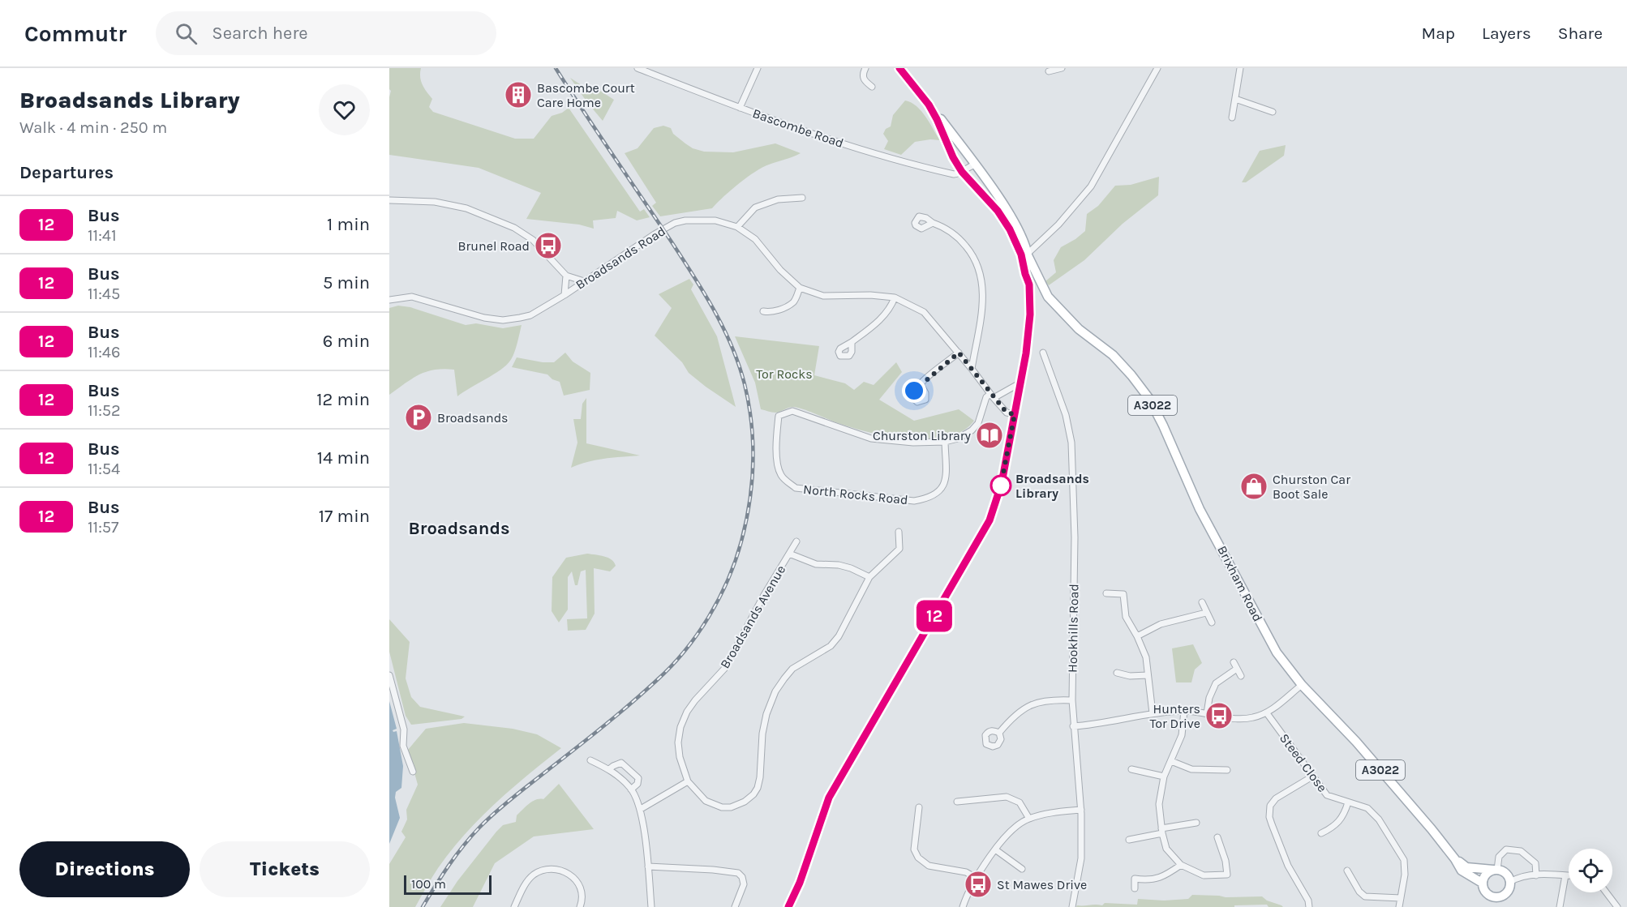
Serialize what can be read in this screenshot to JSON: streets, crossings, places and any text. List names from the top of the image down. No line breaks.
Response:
{"streets":{"main road":["A3022","Brixham Road"],"street":["Bascombe Road","Broadsands Road","North Rocks Road","Broadsands Avenue","Hookhills Road","Steed Close"]},"crossings":[["Bascombe Road","A3022"],["Broadsands Road","North Rocks Road"],["A3022","Brixham Road"]],"districts":["Broadsands"],"parks":["Tor Rocks"],"places":{"building":["Bascombe Court Care Home"],"bus stop":["Brunel Road","Hunters Tor Drive","St Mawes Drive"],"parking":["Broadsands"],"library":["Churston Library"],"other":["Broadsands Library"],"shop":["Churston Car Boot Sale"]},"lines":["bus line 12"],"scale_bar":"100 m","page":{"header":"Commutr","search":"Search here","nav":["Map","Layers","Share"],"heading":[["Broadsands Library","Walk · 4 min · 250 m"],"Departures"],"on_map":"12","list":[{"mark":"12","name":"Bus","note":"11:41","value":"1 min"},{"mark":"12","name":"Bus","note":"11:45","value":"5 min"},{"mark":"12","name":"Bus","note":"11:46","value":"6 min"},{"mark":"12","name":"Bus","note":"11:52","value":"12 min"},{"mark":"12","name":"Bus","note":"11:54","value":"14 min"},{"mark":"12","name":"Bus","note":"11:57","value":"17 min"}],"buttons":["Directions","Tickets"],"scale":"100 m"}}
